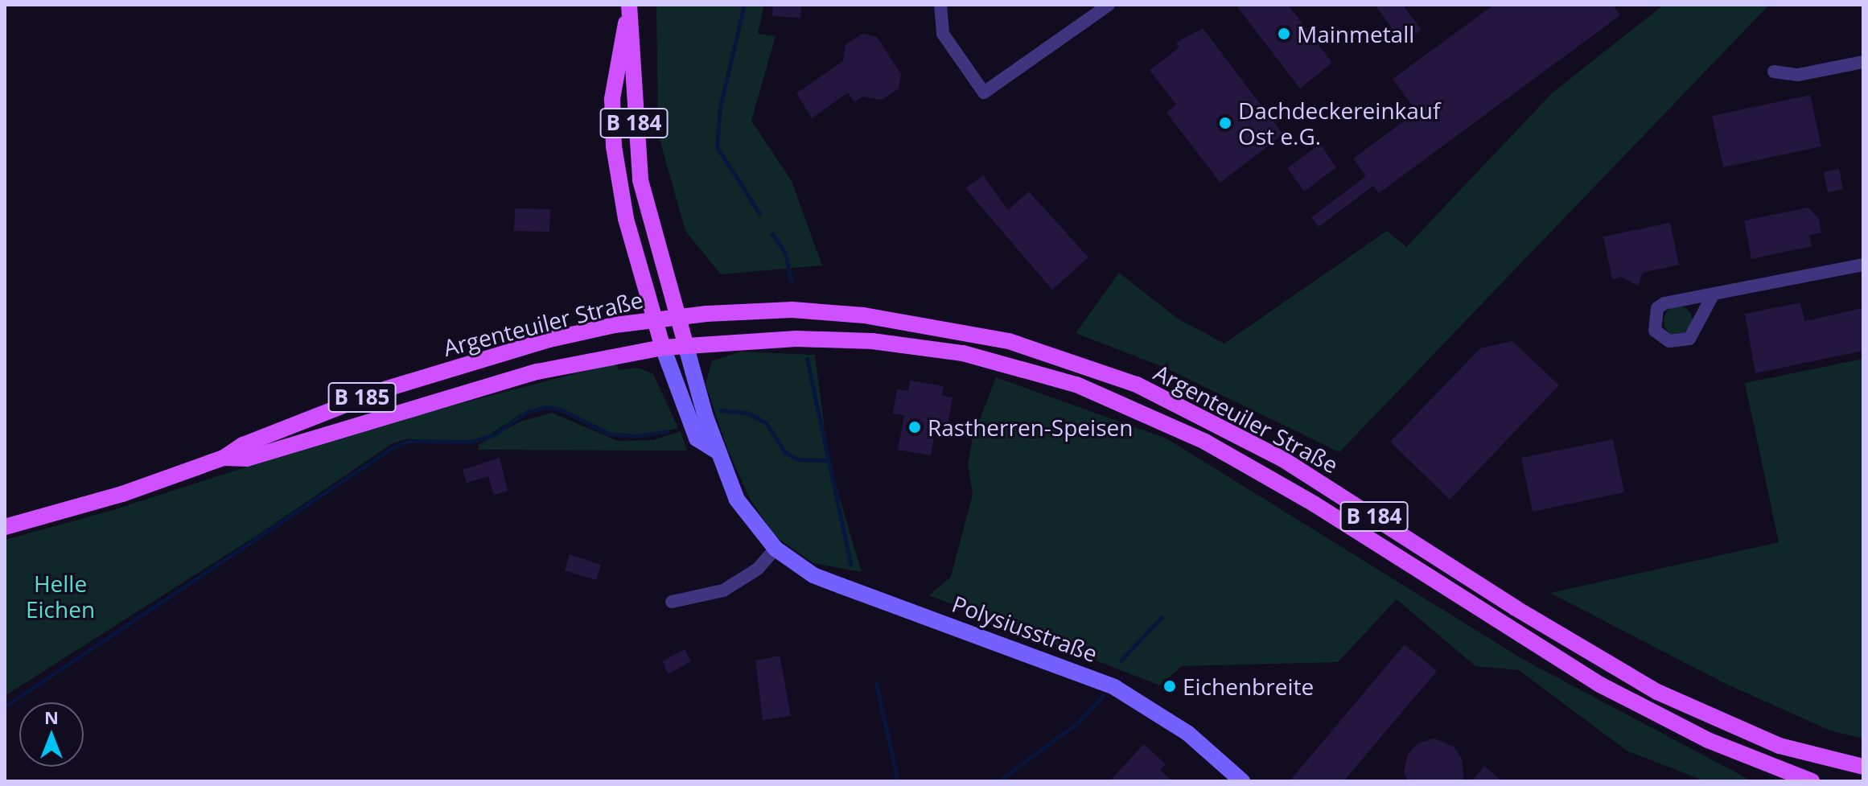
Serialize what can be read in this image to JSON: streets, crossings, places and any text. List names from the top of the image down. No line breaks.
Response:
{"streets":{"main road":["B 184","Argenteuiler Straße","B 185"],"street":["Polysiusstraße"]},"crossings":[["B 184","Argenteuiler Straße"],["B 184","Polysiusstraße"],["Argenteuiler Straße","Polysiusstraße"]],"parks":["Helle Eichen"],"places":["Mainmetall","Dachdeckereinkauf Ost e.G.","Rastherren-Speisen","Eichenbreite"],"north":"top"}
